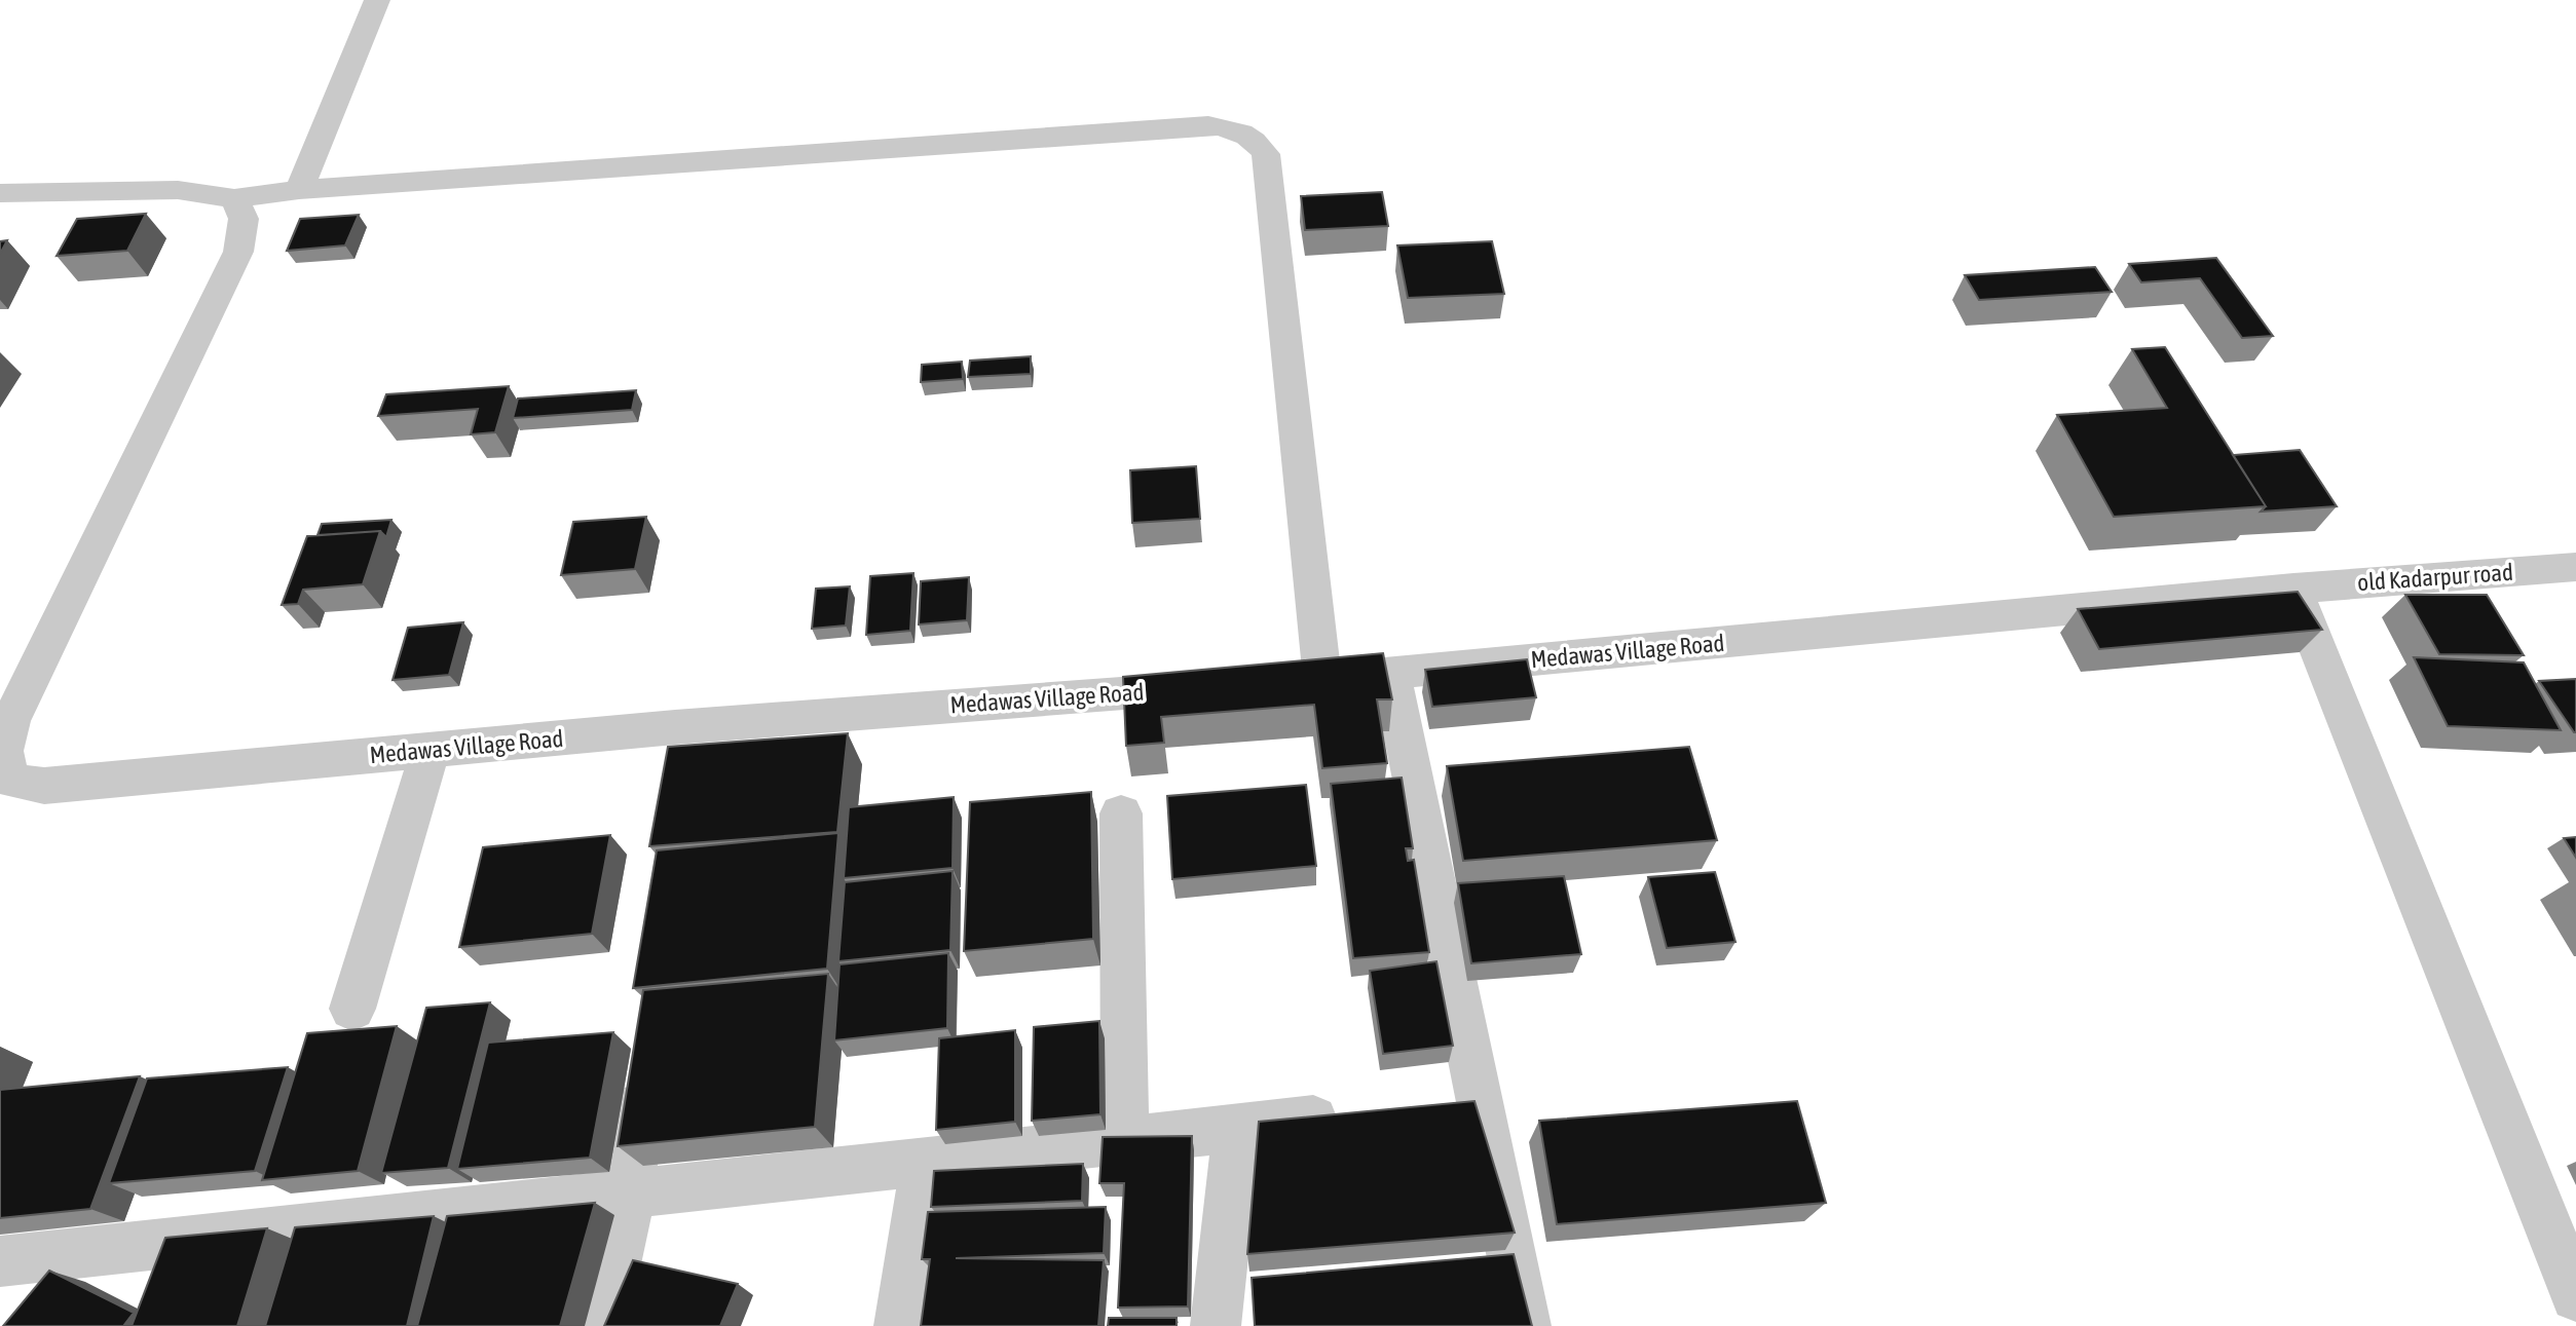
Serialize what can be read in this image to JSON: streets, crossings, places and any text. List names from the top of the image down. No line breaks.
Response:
{"streets":{"street":["old Kadarpur road","Medawas Village Road"]},"crossings":[["old Kadarpur road","Medawas Village Road"]]}
